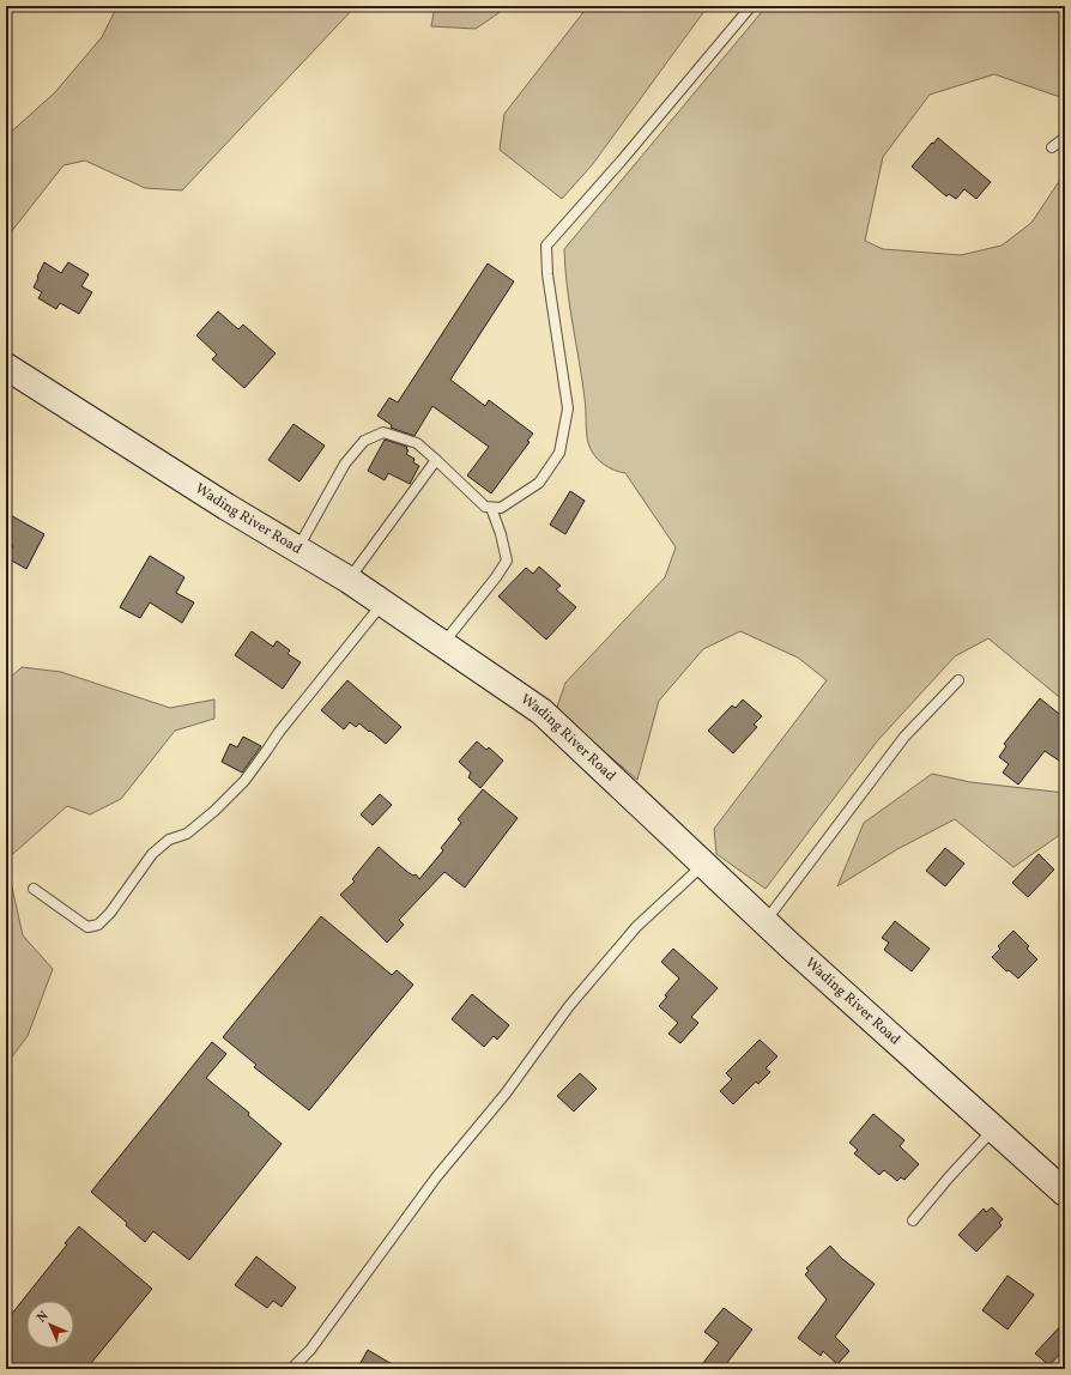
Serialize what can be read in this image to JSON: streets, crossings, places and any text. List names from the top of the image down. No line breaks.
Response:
{"streets":{"main road":["Wading River Road"]},"north":"top left"}
